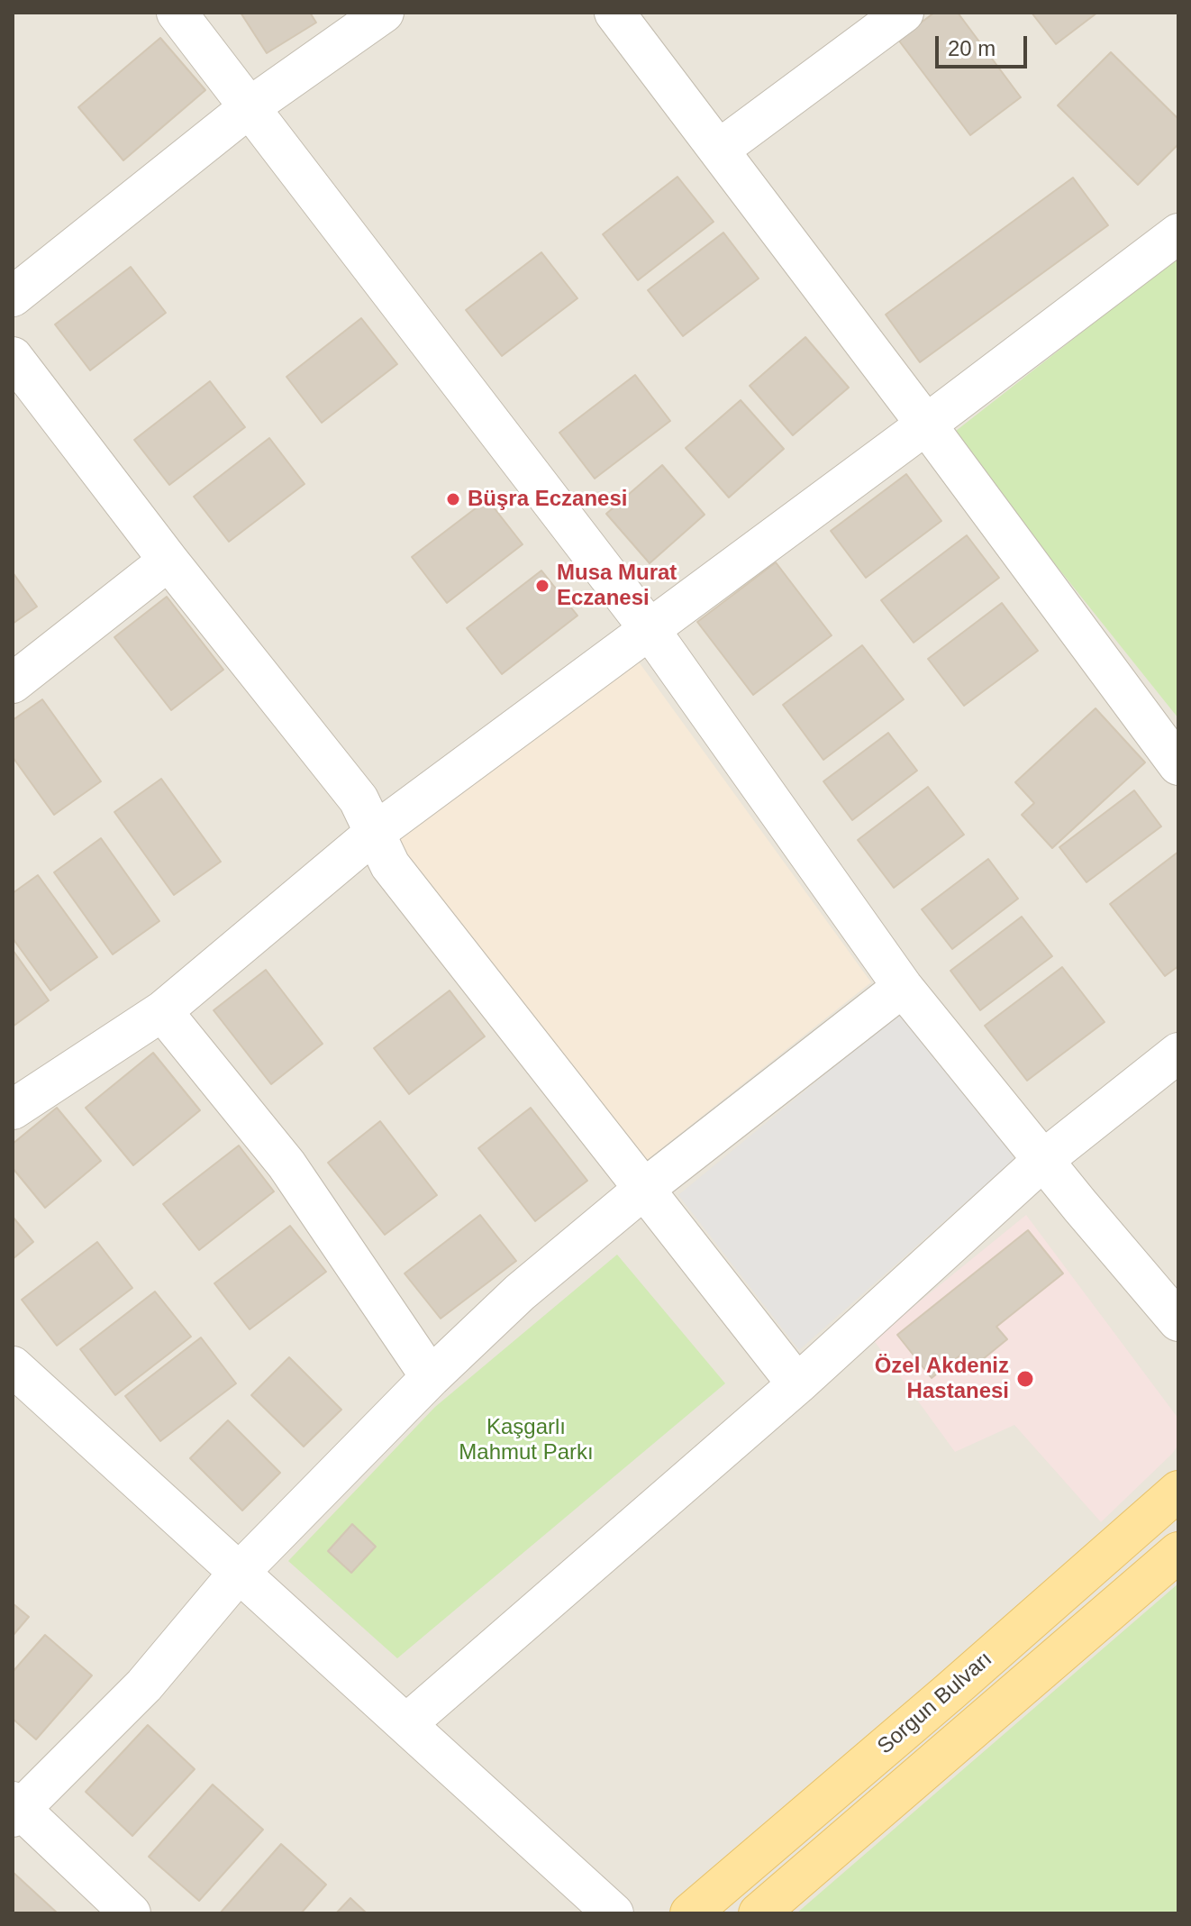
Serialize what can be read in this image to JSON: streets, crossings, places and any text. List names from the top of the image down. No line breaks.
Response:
{"streets":{"main road":["Sorgun Bulvarı"]},"parks":["Kaşgarlı Mahmut Parkı"],"places":["Büşra Eczanesi","Musa Murat Eczanesi","Özel Akdeniz Hastanesi"],"scale_bar":"20 m"}
